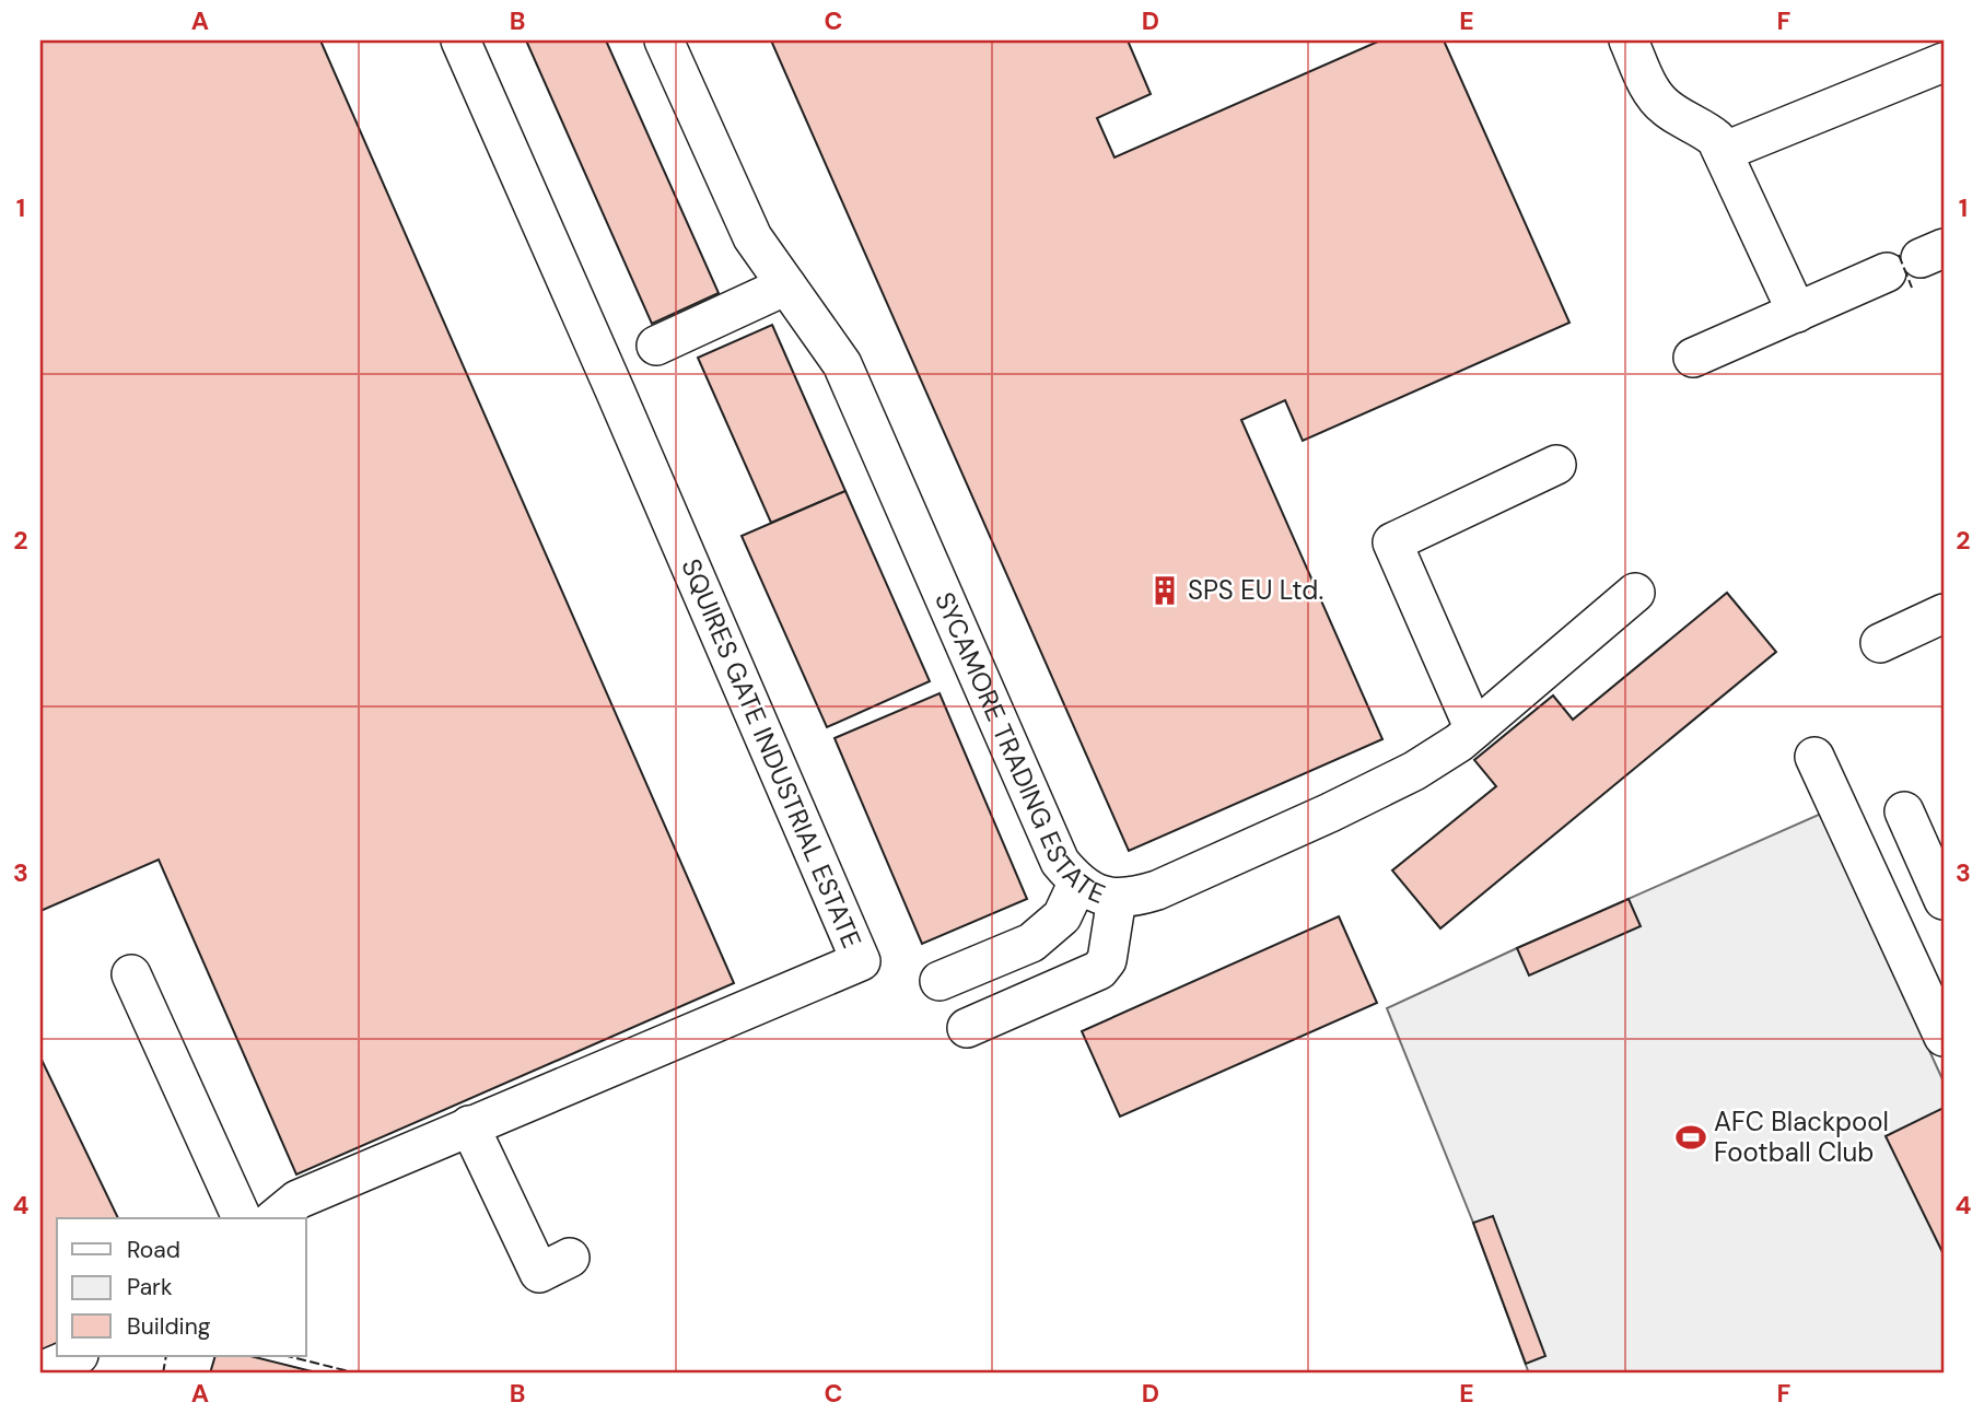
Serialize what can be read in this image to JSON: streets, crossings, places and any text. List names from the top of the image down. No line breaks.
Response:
{"streets":{"street":["SYCAMORE TRADING ESTATE","SQUIRES GATE INDUSTRIAL ESTATE"]},"places":{"building":["SPS EU Ltd."],"sports":["AFC Blackpool Football Club"]},"legend":["Road","Park","Building"],"grid":{"columns":["A","B","C","D","E","F"],"rows":["1","2","3","4"]}}
